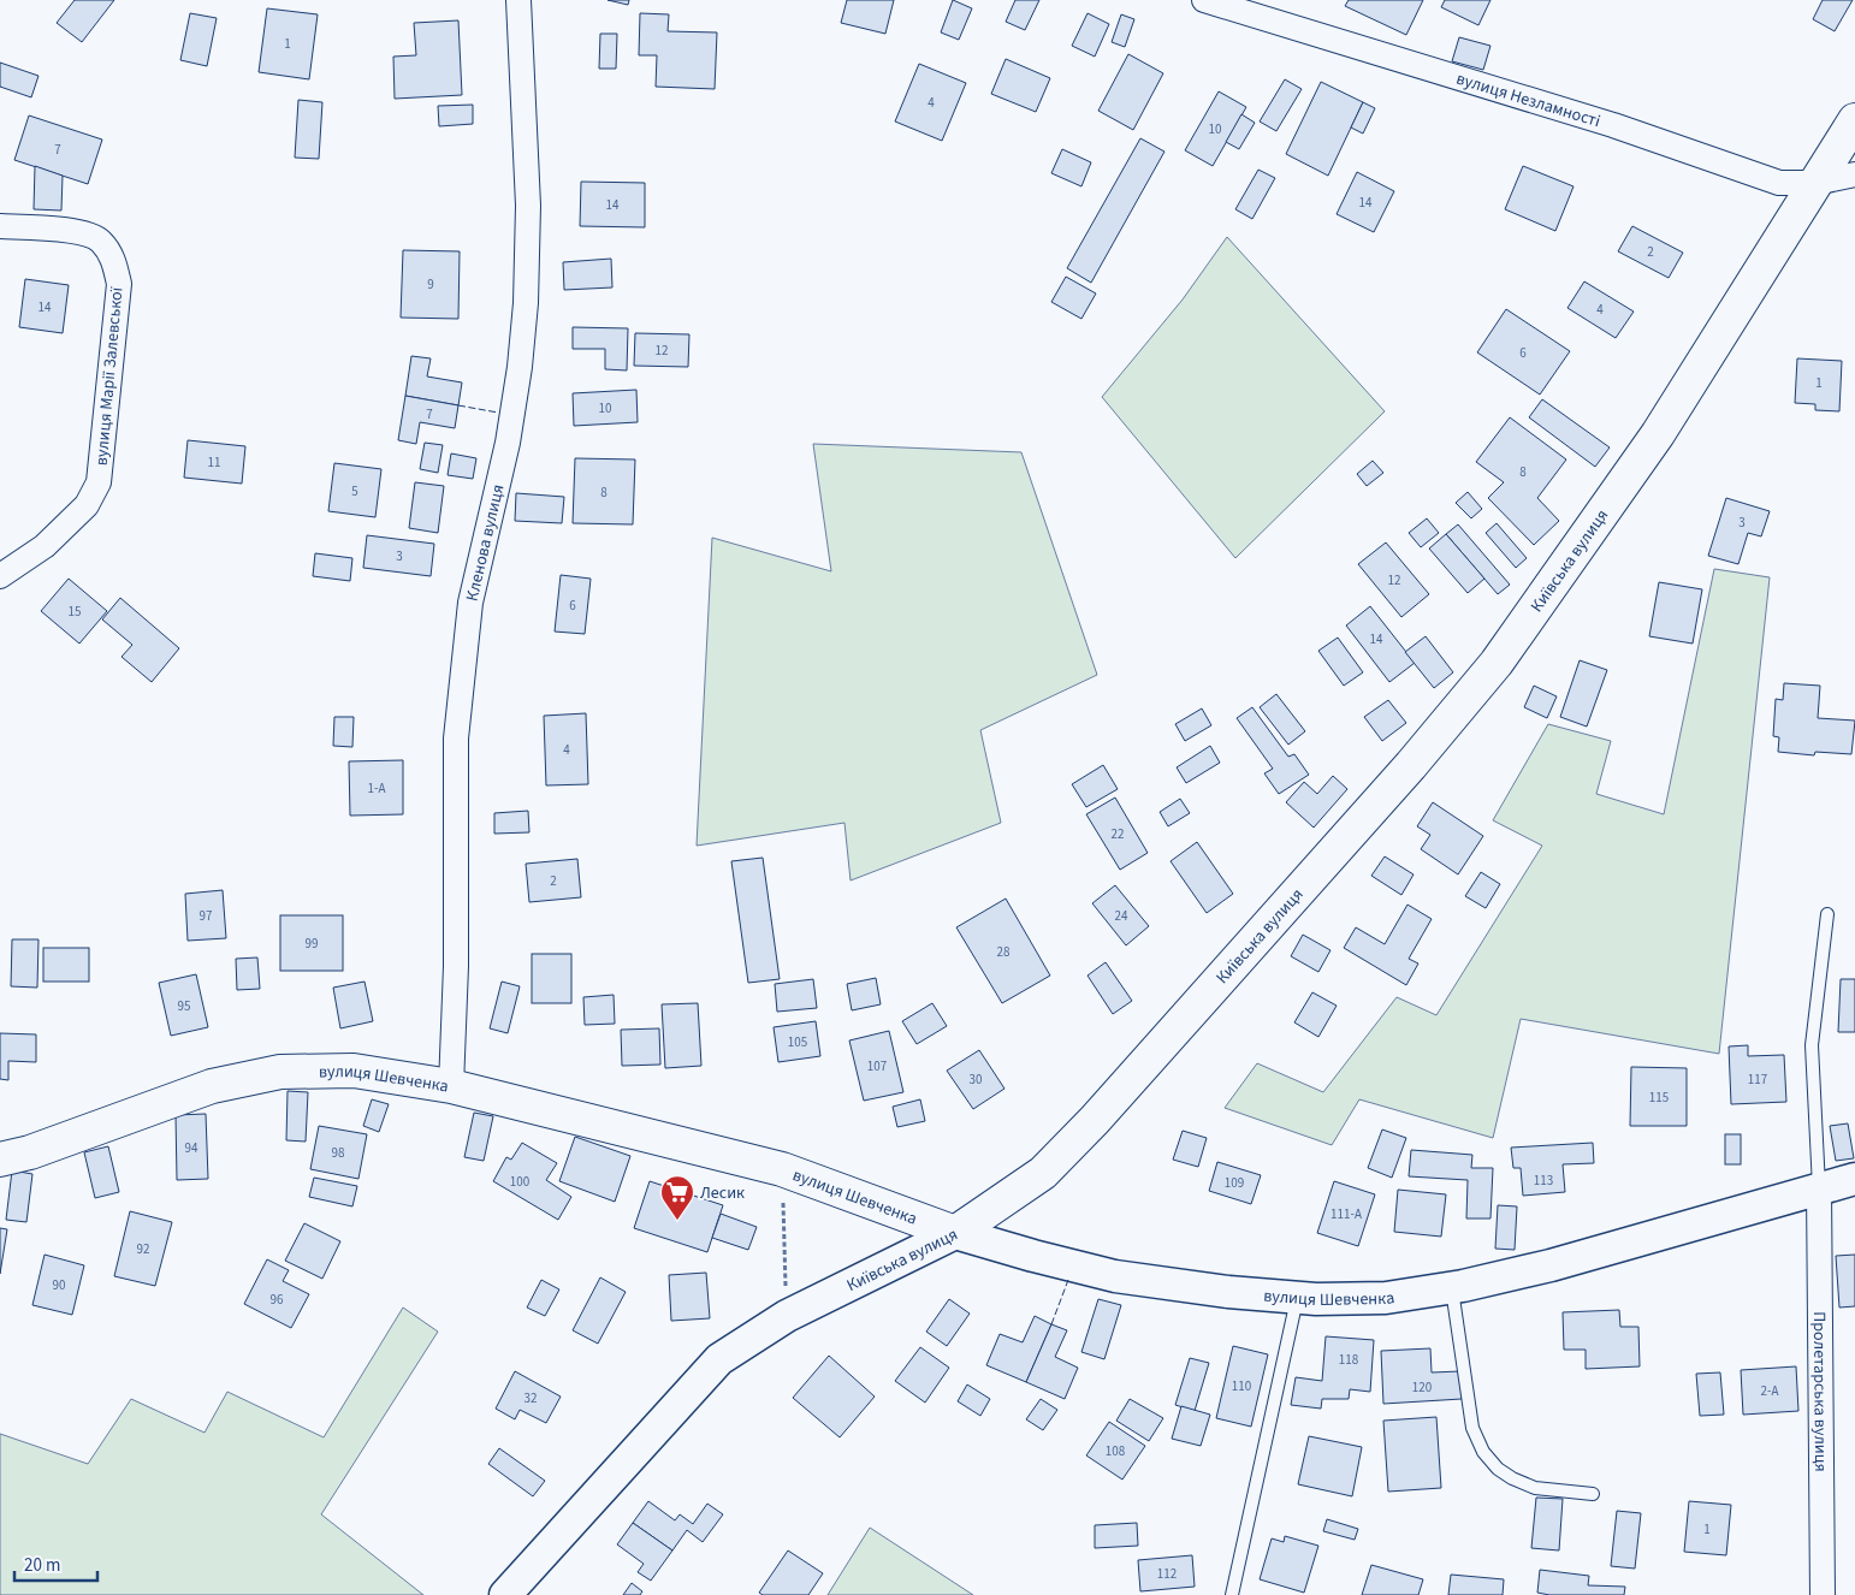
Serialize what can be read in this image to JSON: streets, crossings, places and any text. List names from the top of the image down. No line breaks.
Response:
{"streets":{"main road":["Київська вулиця","вулиця Шевченка"],"street":["вулиця Незламності","вулиця Марії Залевської","Кленова вулиця","Пролетарська вулиця"]},"crossings":[["вулиця Незламності","Київська вулиця"],["Кленова вулиця","вулиця Шевченка"],["Київська вулиця","вулиця Шевченка"],["вулиця Шевченка","Пролетарська вулиця"]],"places":{"supermarket":["Лесик"]},"house_numbers":["1","4","10","7","14","14","2","9","14","4","12","6","1","10","7","11","8","5","8","3","3","12","6","15","14","4","1-А","22","2","97","24","99","28","95","105","107","30","117","115","94","98","113","100","109","111-А","92","90","96","118","110","120","2-А","32","108","1","112"],"scale_bar":"20 m"}
